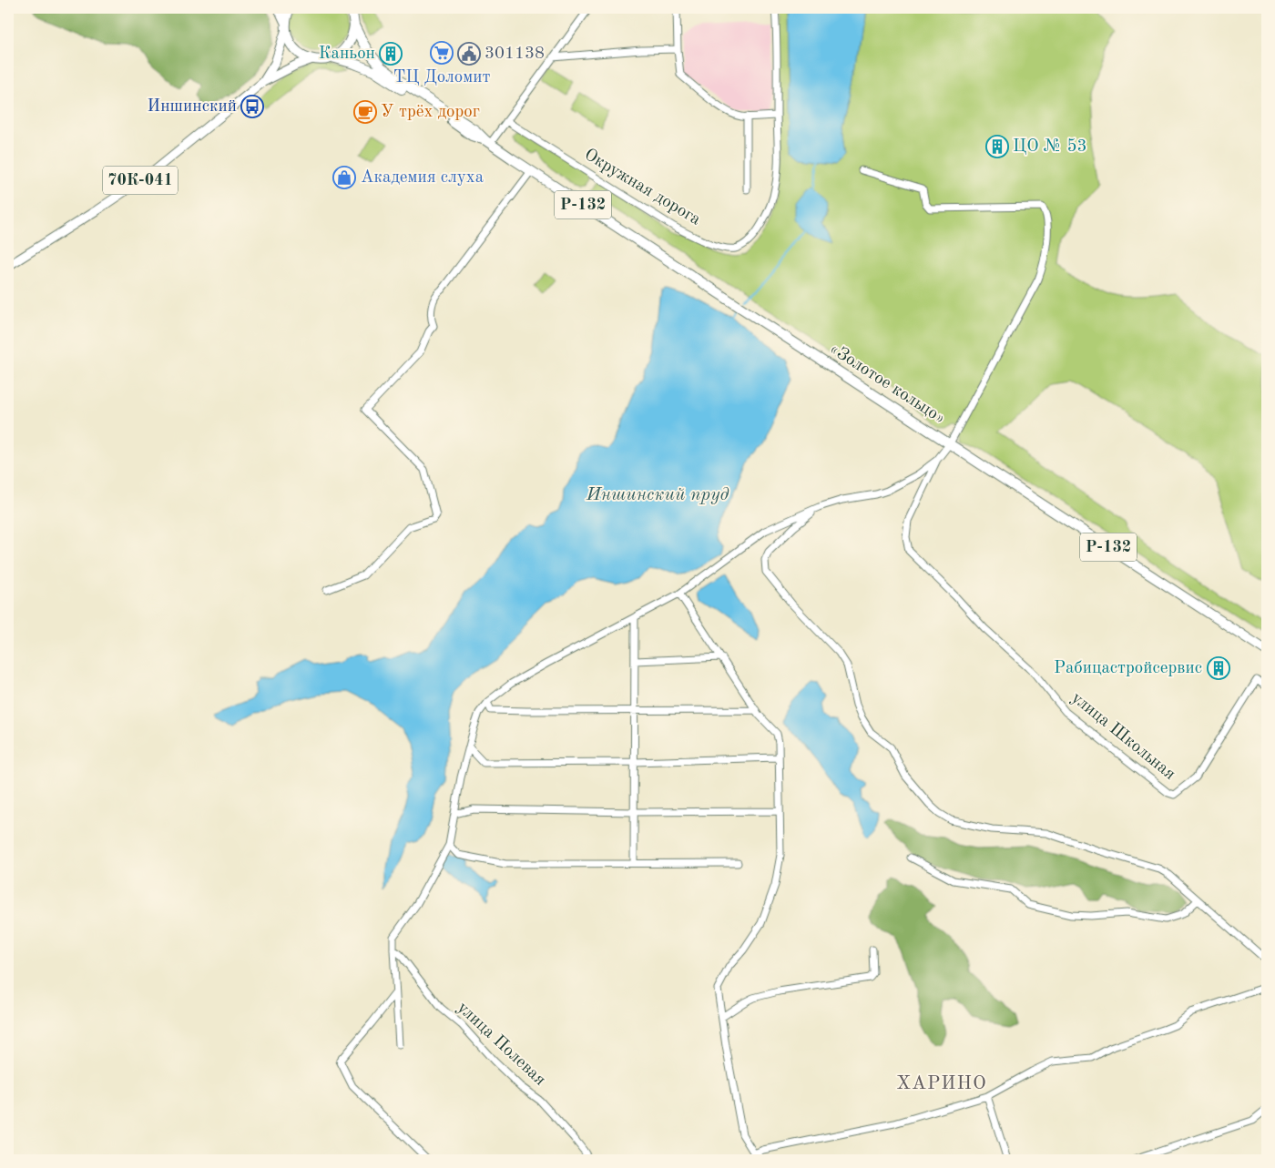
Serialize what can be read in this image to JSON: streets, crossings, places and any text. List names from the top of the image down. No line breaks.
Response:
{"streets":{"highway":["Р-132","«Золотое кольцо»"],"main road":["70К-041"],"street":["Окружная дорога","улица Школьная","улица Полевая"]},"crossings":[["70К-041","«Золотое кольцо»"],["Р-132","«Золотое кольцо»"]],"districts":["ХАРИНО"],"water":["Иншинский пруд"],"places":{"supermarket":["ТЦ Доломит"],"building":["Каньон","ЦО № 53","Рабицастройсервис"],"public building":["301138"],"bus stop":["Иншинский"],"cafe":["У трёх дорог"],"shop":["Академия слуха"]}}
